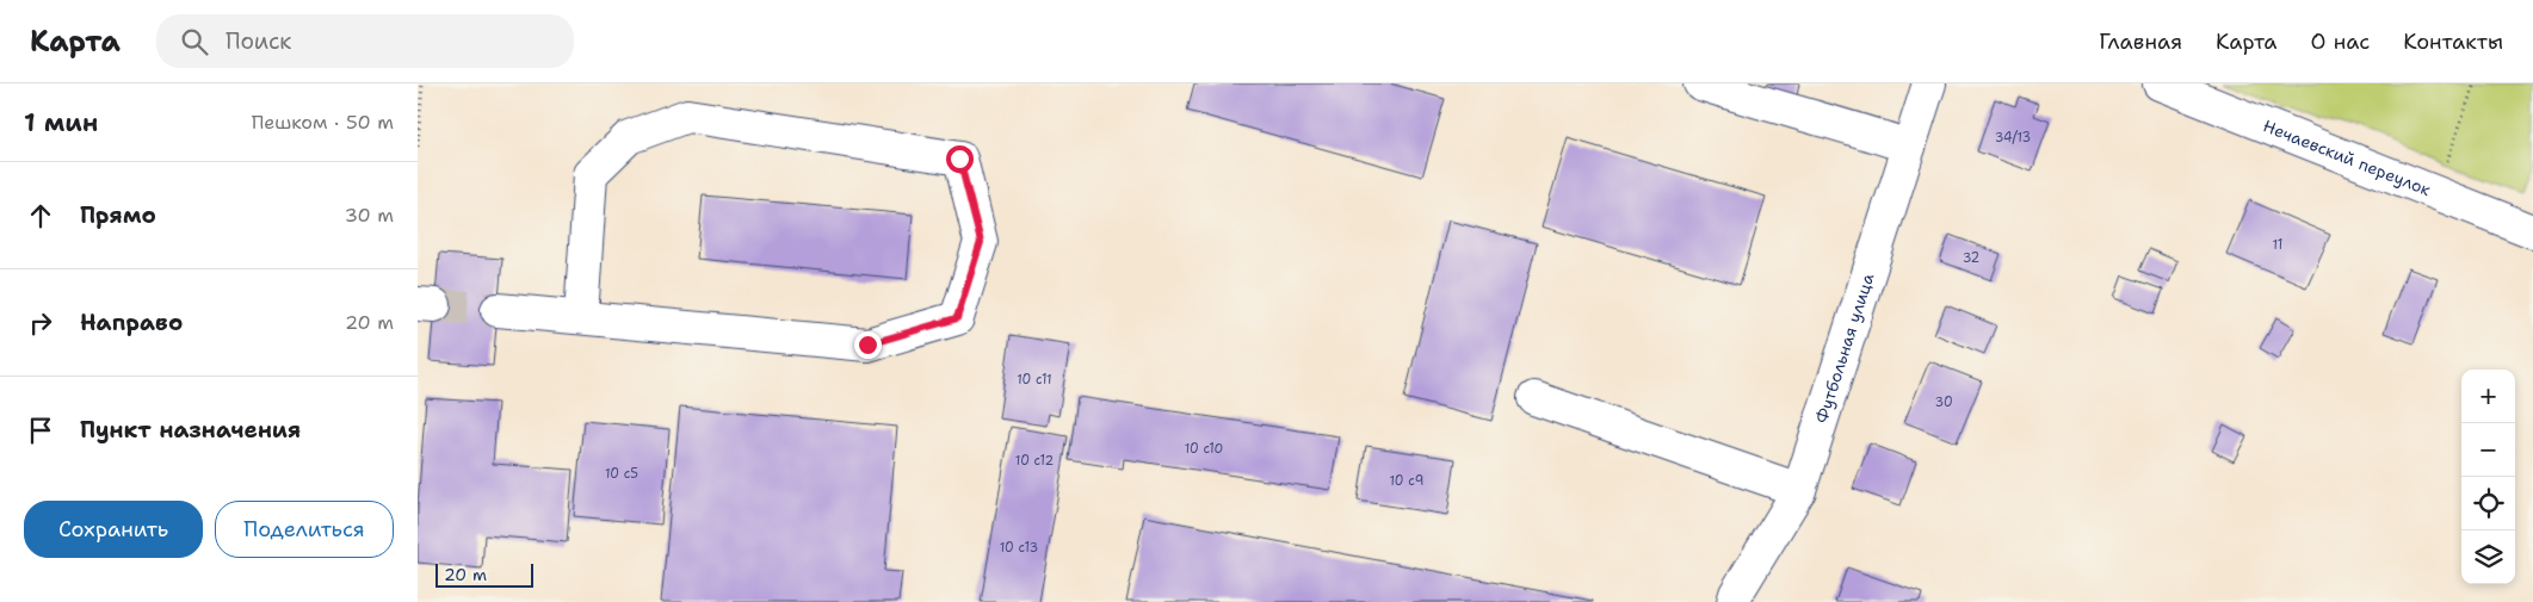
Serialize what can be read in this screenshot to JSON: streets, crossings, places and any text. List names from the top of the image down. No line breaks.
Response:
{"streets":{"street":["Нечаевский переулок","Футбольная улица"]},"house_numbers":["34/13","11","32","10 с11","30","10 с10","10 с12","10 с5","10 с9","10 с13"],"scale_bar":"20 m","page":{"header":"Карта","search":"Поиск","nav":["Главная","Карта","О нас","Контакты"],"heading":["1 мин","Пешком · 50 m"],"list":[["Прямо","30 m"],["Направо","20 m"],"Пункт назначения"],"map_buttons":["+","−"],"buttons":["Сохранить","Поделиться"],"scale":"20 m"}}
